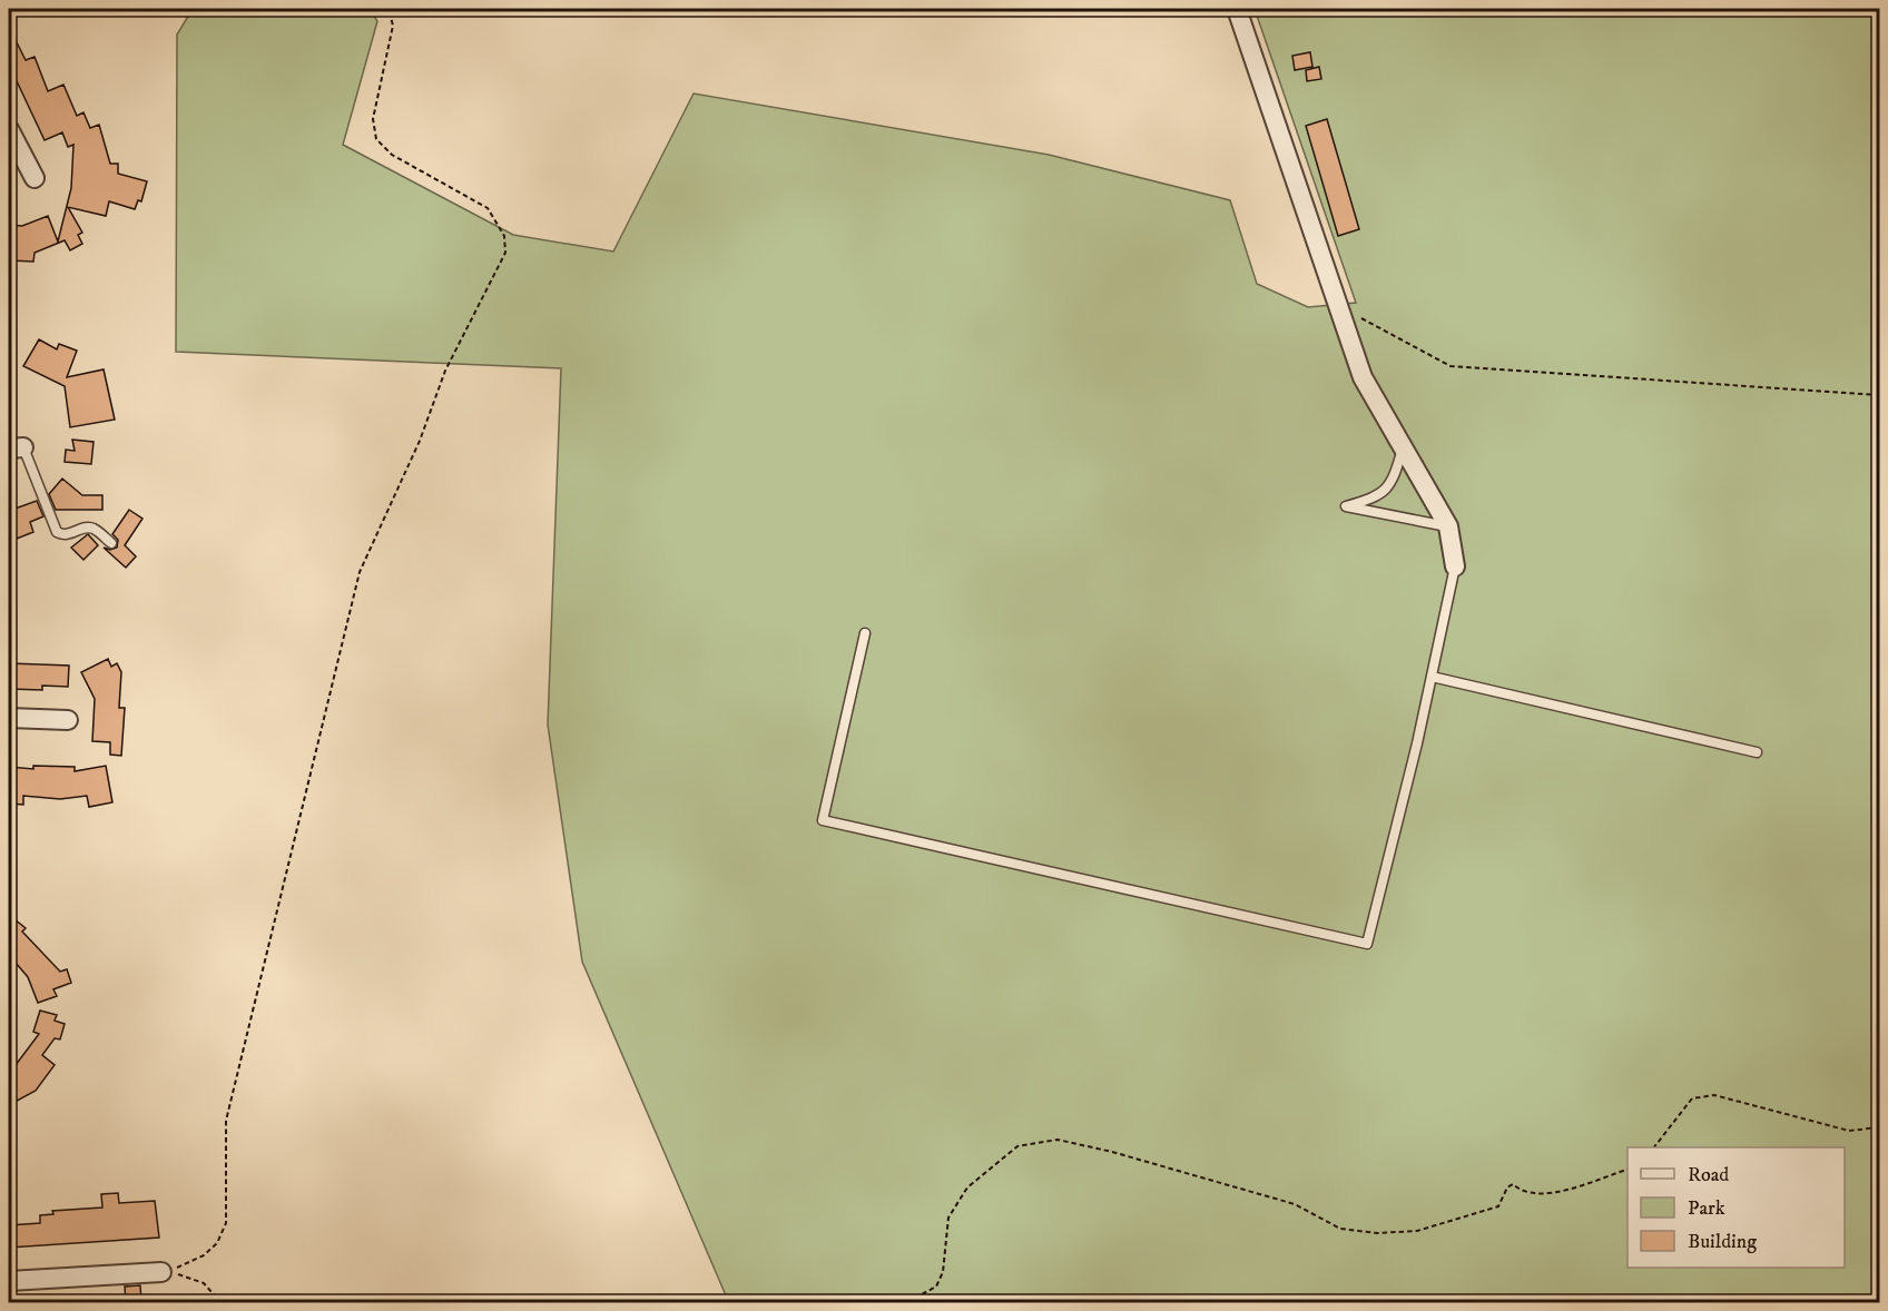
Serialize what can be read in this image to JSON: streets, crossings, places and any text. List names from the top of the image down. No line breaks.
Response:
{"legend":["Road","Park","Building"]}
